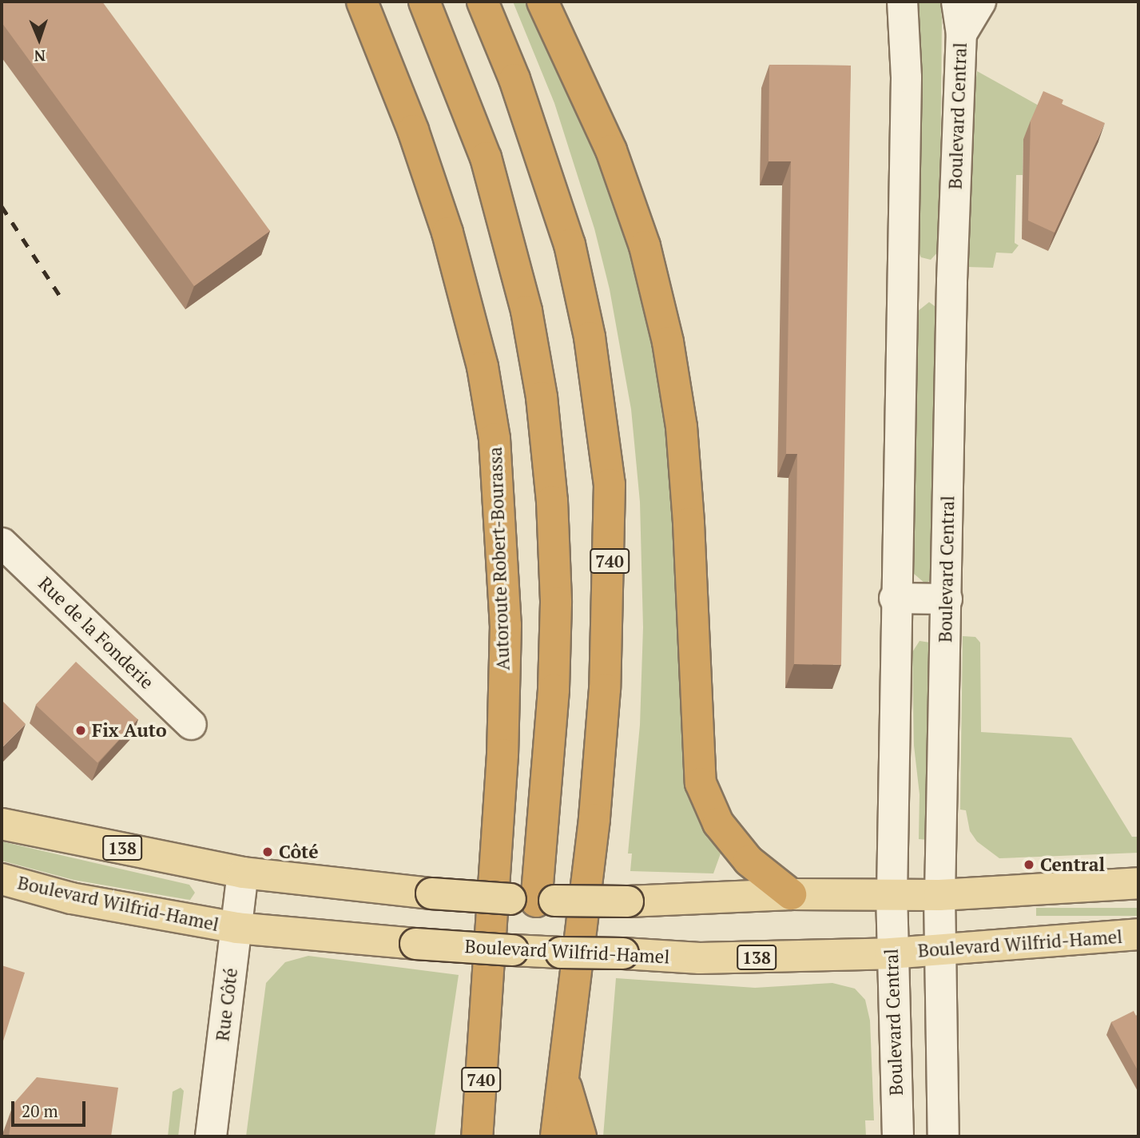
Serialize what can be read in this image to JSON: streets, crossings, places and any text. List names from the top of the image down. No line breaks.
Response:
{"streets":{"highway":["Autoroute Robert-Bourassa","740"],"main road":["138","Boulevard Wilfrid-Hamel"],"street":["Boulevard Central","Rue de la Fonderie","Rue Côté"]},"crossings":[["Boulevard Central","138"],["Boulevard Central","Boulevard Wilfrid-Hamel"],["138","Rue Côté"],["Boulevard Wilfrid-Hamel","Rue Côté"]],"places":["Fix Auto","Côté","Central"],"scale_bar":"20 m","north":"bottom"}
